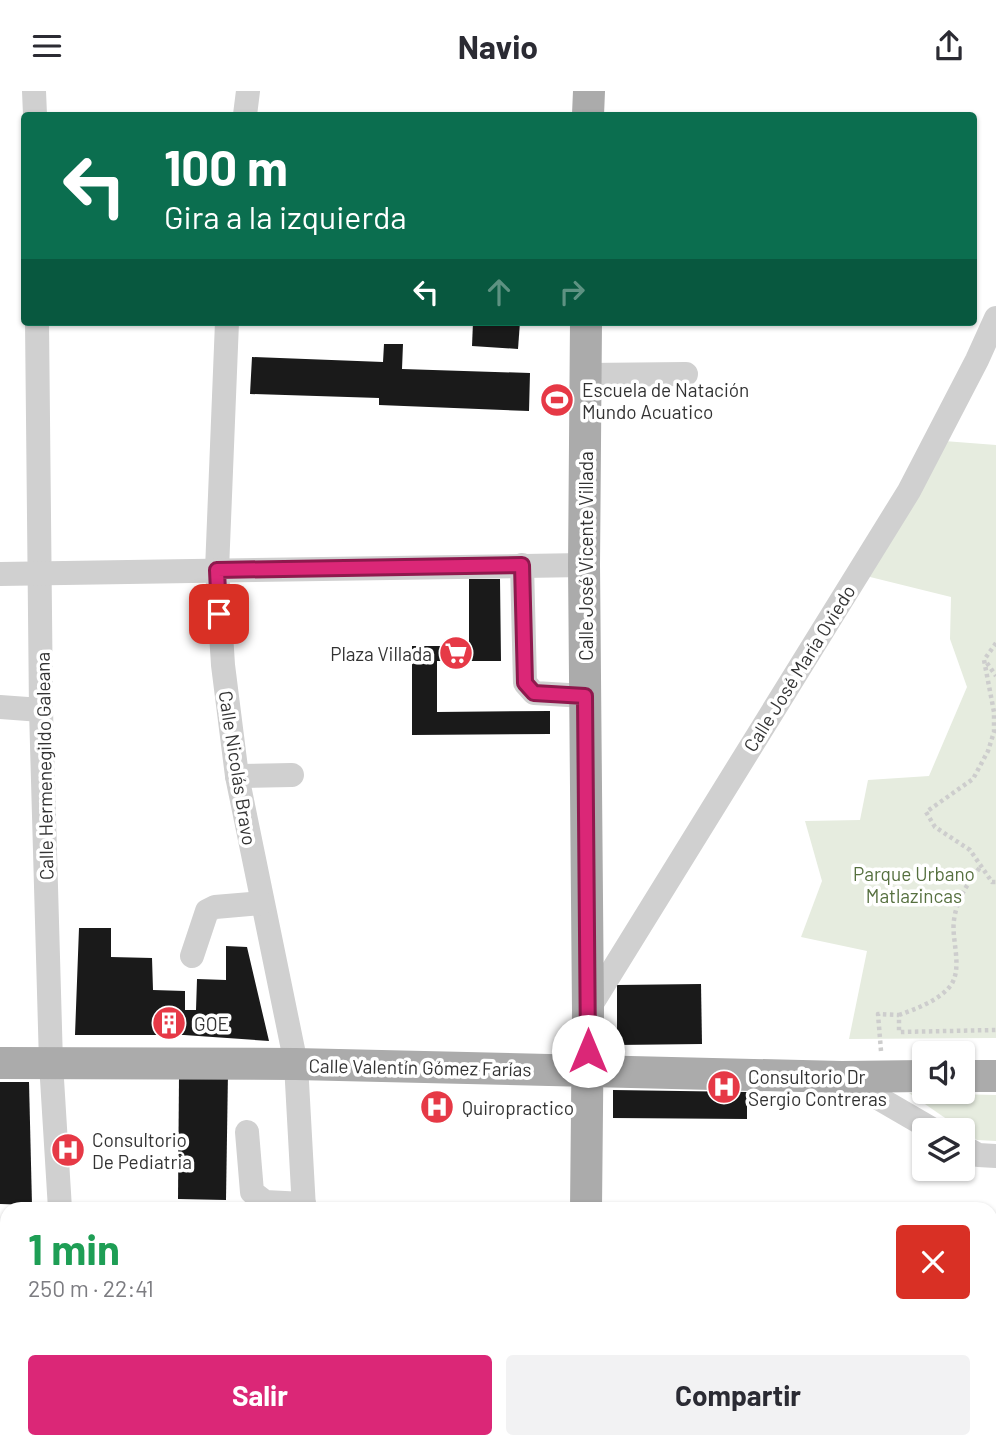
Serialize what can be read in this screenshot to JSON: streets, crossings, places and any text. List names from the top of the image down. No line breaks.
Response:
{"streets":{"main road":["Calle José Vicente Villada","Calle Valentín Gómez Farías"],"street":["Calle José María Oviedo","Calle Hermenegildo Galeana","Calle Nicolás Bravo"]},"crossings":[["Calle José Vicente Villada","Calle José María Oviedo"],["Calle José Vicente Villada","Calle Valentín Gómez Farías"],["Calle Hermenegildo Galeana","Calle Valentín Gómez Farías"],["Calle Nicolás Bravo","Calle Valentín Gómez Farías"]],"parks":["Parque Urbano Matlazincas"],"places":{"sports":["Escuela de Natación Mundo Acuatico"],"supermarket":["Plaza Villada"],"building":["GOE"],"hospital":["Consultorio Dr Sergio Contreras","Quiropractico","Consultorio De Pediatria"]},"page":{"header":"Navio","turn":["100 m","Gira a la izquierda"],"heading":["1 min","250 m · 22:41"],"buttons":["Salir","Compartir"]}}
